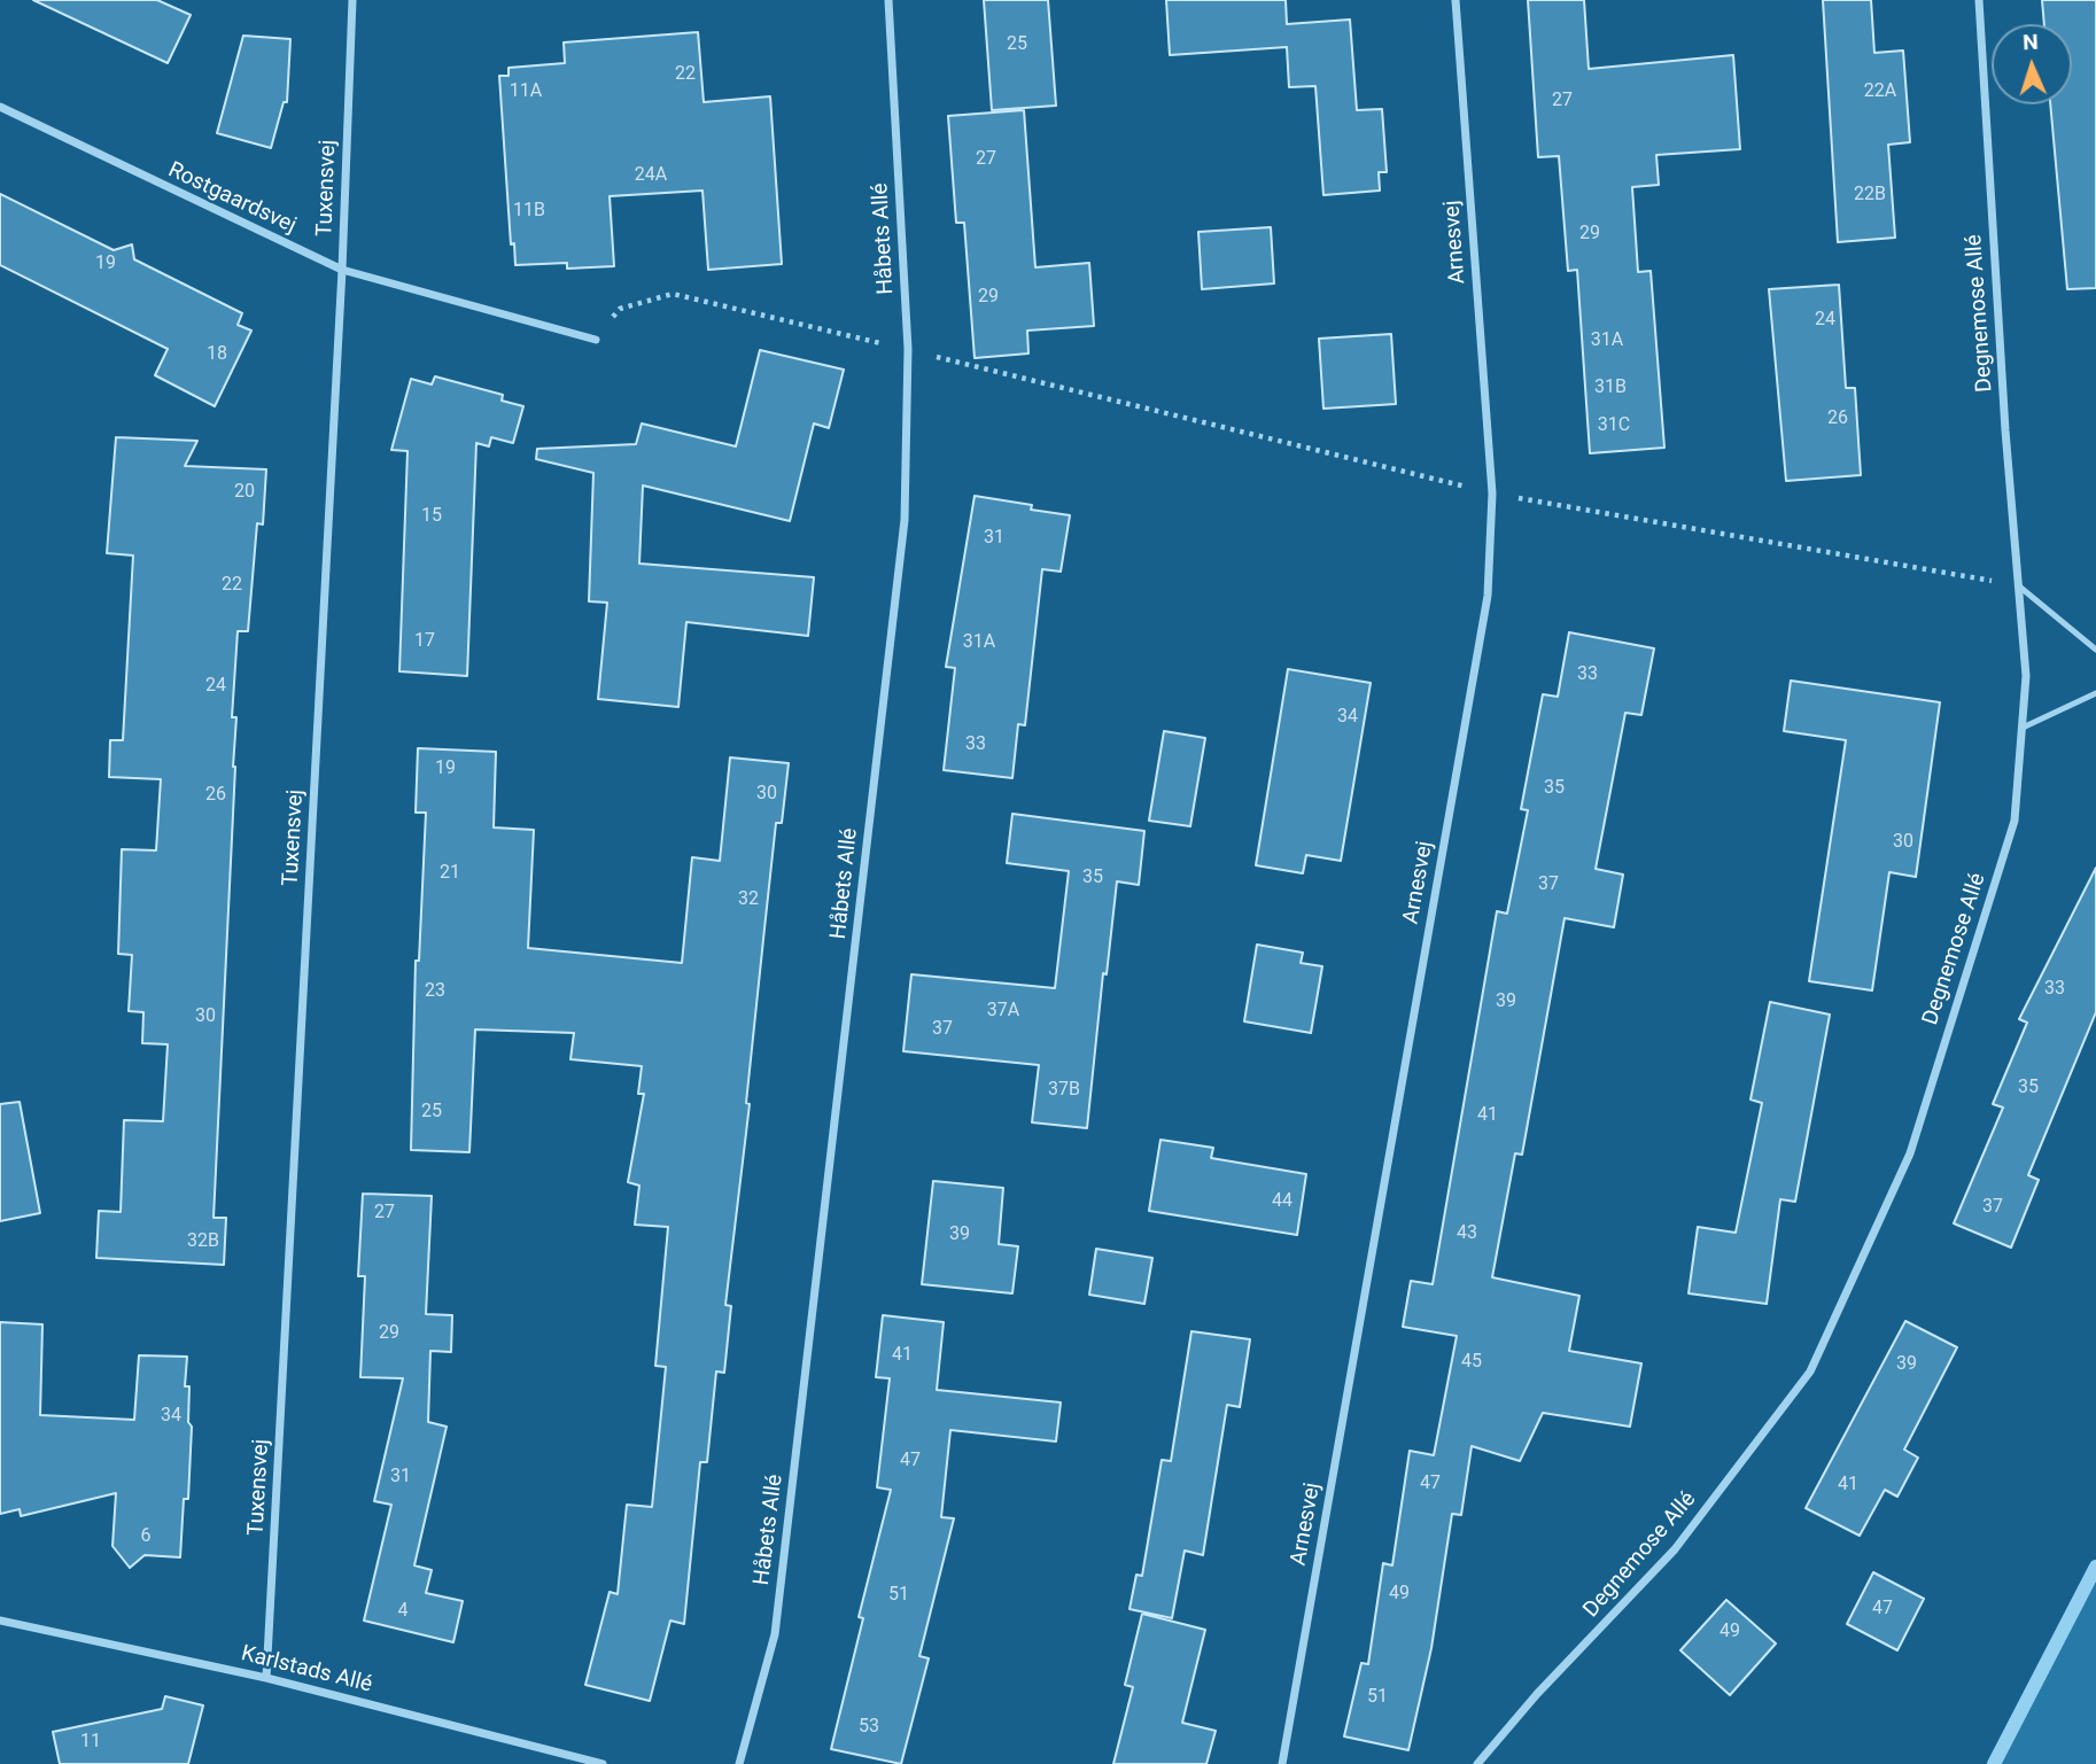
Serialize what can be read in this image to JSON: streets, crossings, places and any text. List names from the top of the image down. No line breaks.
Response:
{"streets":{"street":["Tuxensvej","Rostgaardsvej","Håbets Allé","Arnesvej","Degnemose Allé","Karlstads Allé"]},"crossings":[["Tuxensvej","Rostgaardsvej"],["Tuxensvej","Karlstads Allé"]],"house_numbers":["25","22","11A","22A","27","27","24A","22B","11B","29","19","29","24","31A","18","31B","26","31C","20","15","31","22","17","31A","33","24","34","33","19","35","30","26","30","21","35","37","32","33","23","39","37A","30","37","35","37B","25","41","44","37","27","43","39","32B","29","41","45","39","34","47","31","47","41","6","49","51","47","4","49","51","53","11"],"north":"top"}
